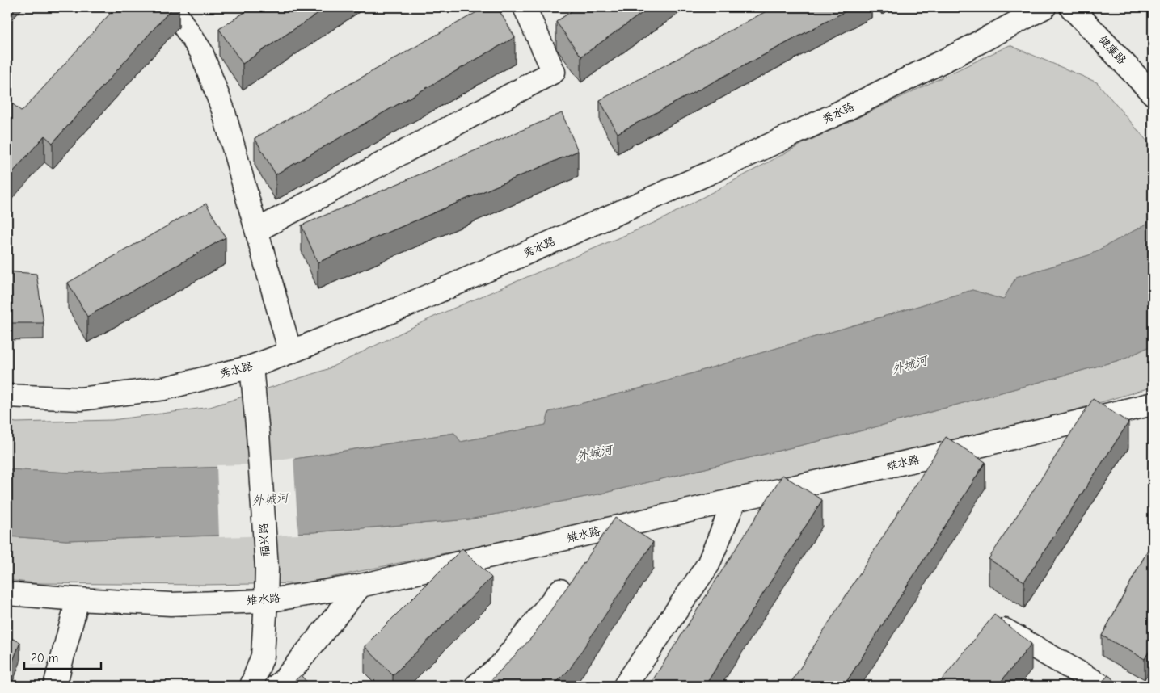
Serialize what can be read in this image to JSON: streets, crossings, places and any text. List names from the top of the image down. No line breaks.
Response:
{"streets":{"street":["健康路","秀水路","雉水路","福兴路"]},"crossings":[["秀水路","福兴路"],["雉水路","福兴路"]],"water":["外城河"],"scale_bar":"20 m"}
